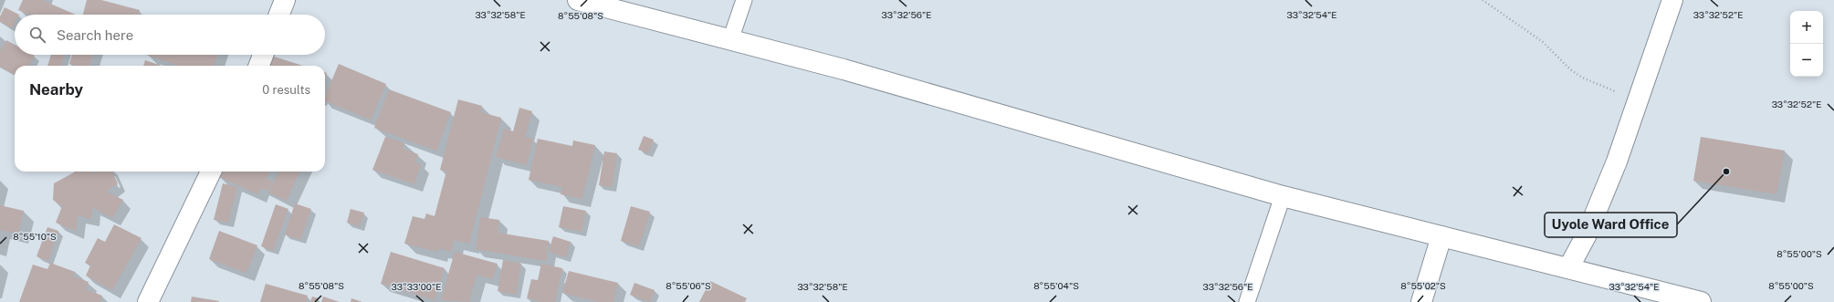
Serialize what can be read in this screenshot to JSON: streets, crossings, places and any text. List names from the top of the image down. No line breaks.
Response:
{"places":["Uyole Ward Office"],"page":{"map_buttons":["+","−"],"search":"Search here","heading":["Nearby","0 results"]},"coordinates":["33°32'58\"E","33°32'56\"E","33°32'54\"E","33°32'52\"E","8°55'08\"S","8°55'10\"S","8°55'00\"S","8°55'06\"S","8°55'04\"S","8°55'02\"S","33°33'00\"E"]}
